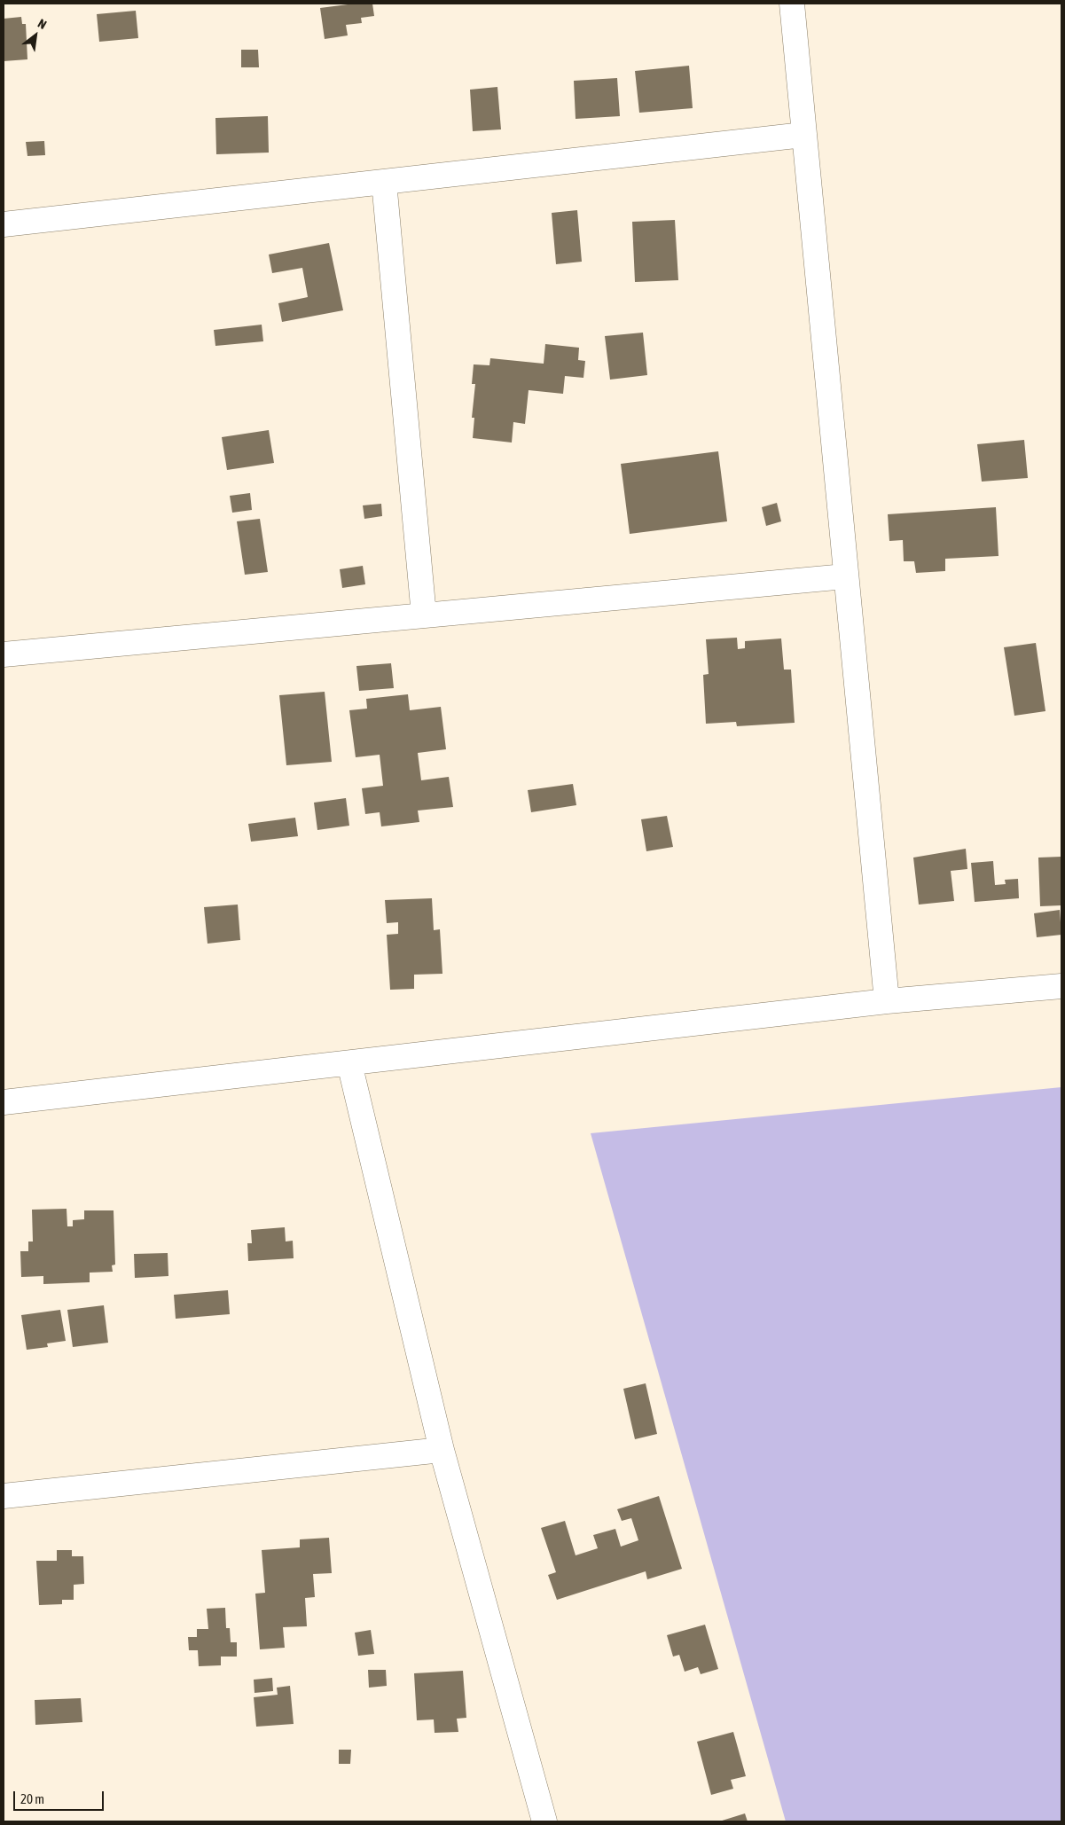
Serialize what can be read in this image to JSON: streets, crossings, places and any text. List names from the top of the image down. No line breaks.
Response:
{"scale_bar":"20 m","north":"top right"}
